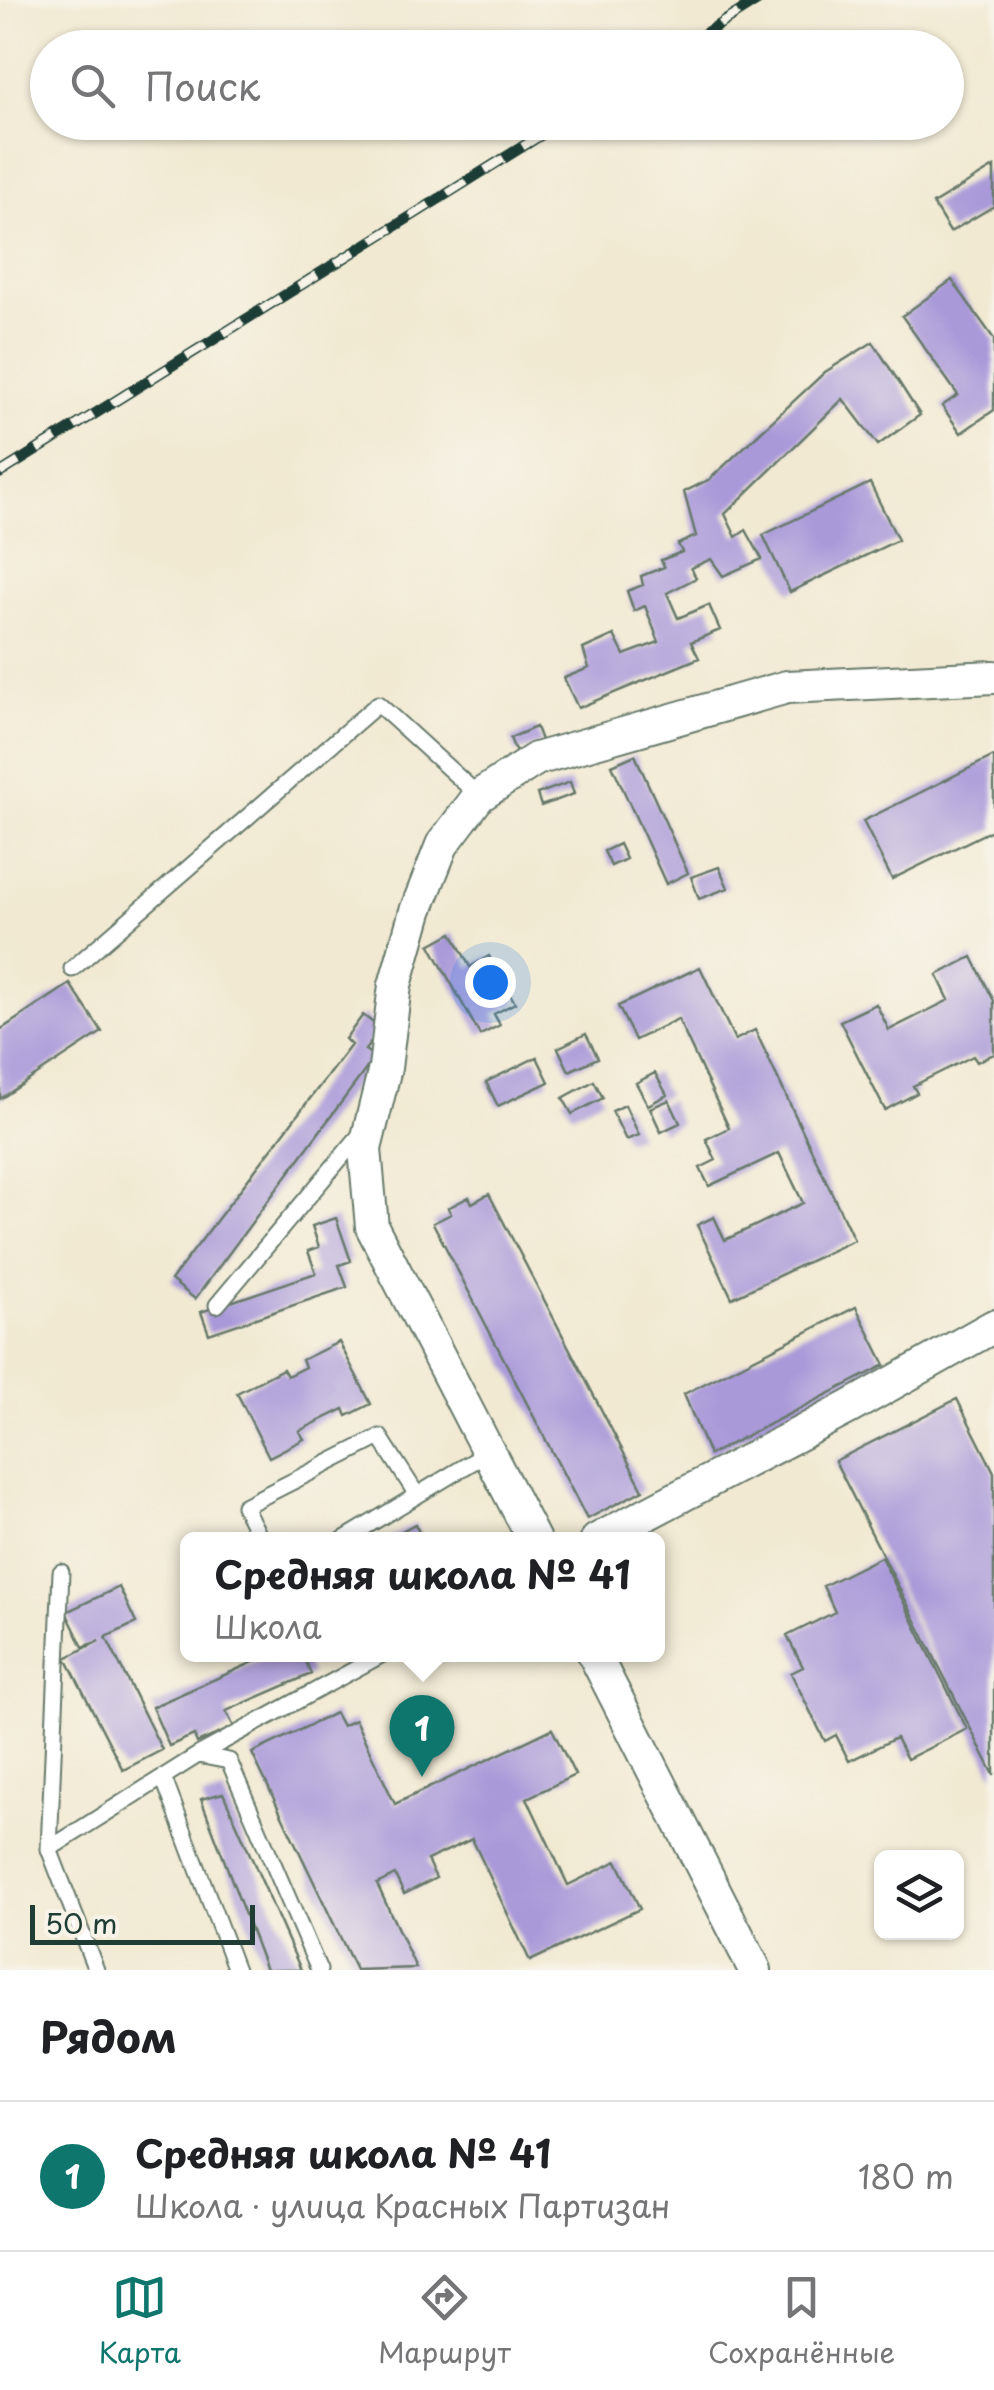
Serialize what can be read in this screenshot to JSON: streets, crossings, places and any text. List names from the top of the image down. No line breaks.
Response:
{"scale_bar":"50 m","page":{"search":"Поиск","popup":["Средняя школа № 41","Школа"],"pins":"1","scale":"50 m","heading":"Рядом","list":[{"mark":"1","name":"Средняя школа № 41","note":"Школа · улица Красных Партизан","value":"180 m"}],"nav":["Карта","Маршрут","Сохранённые"]}}
